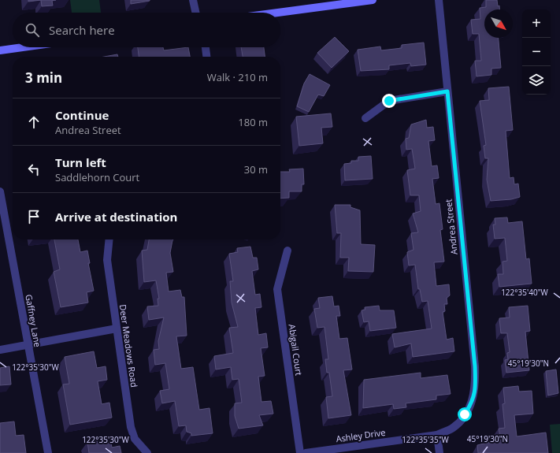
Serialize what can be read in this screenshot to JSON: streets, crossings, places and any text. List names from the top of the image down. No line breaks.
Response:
{"streets":{"street":["Andrea Street","Gaffney Lane","Deer Meadows Road","Abigail Court","Ashley Drive"]},"crossings":[["Andrea Street","Ashley Drive"]],"north":"bottom right","page":{"map_buttons":["+","−"],"search":"Search here","heading":["3 min","Walk · 210 m"],"list":[["Continue","Andrea Street","180 m"],["Turn left","Saddlehorn Court","30 m"],"Arrive at destination"]},"coordinates":["122°35'40\"W","45°19'30\"N","122°35'30\"W","122°35'35\"W"]}
